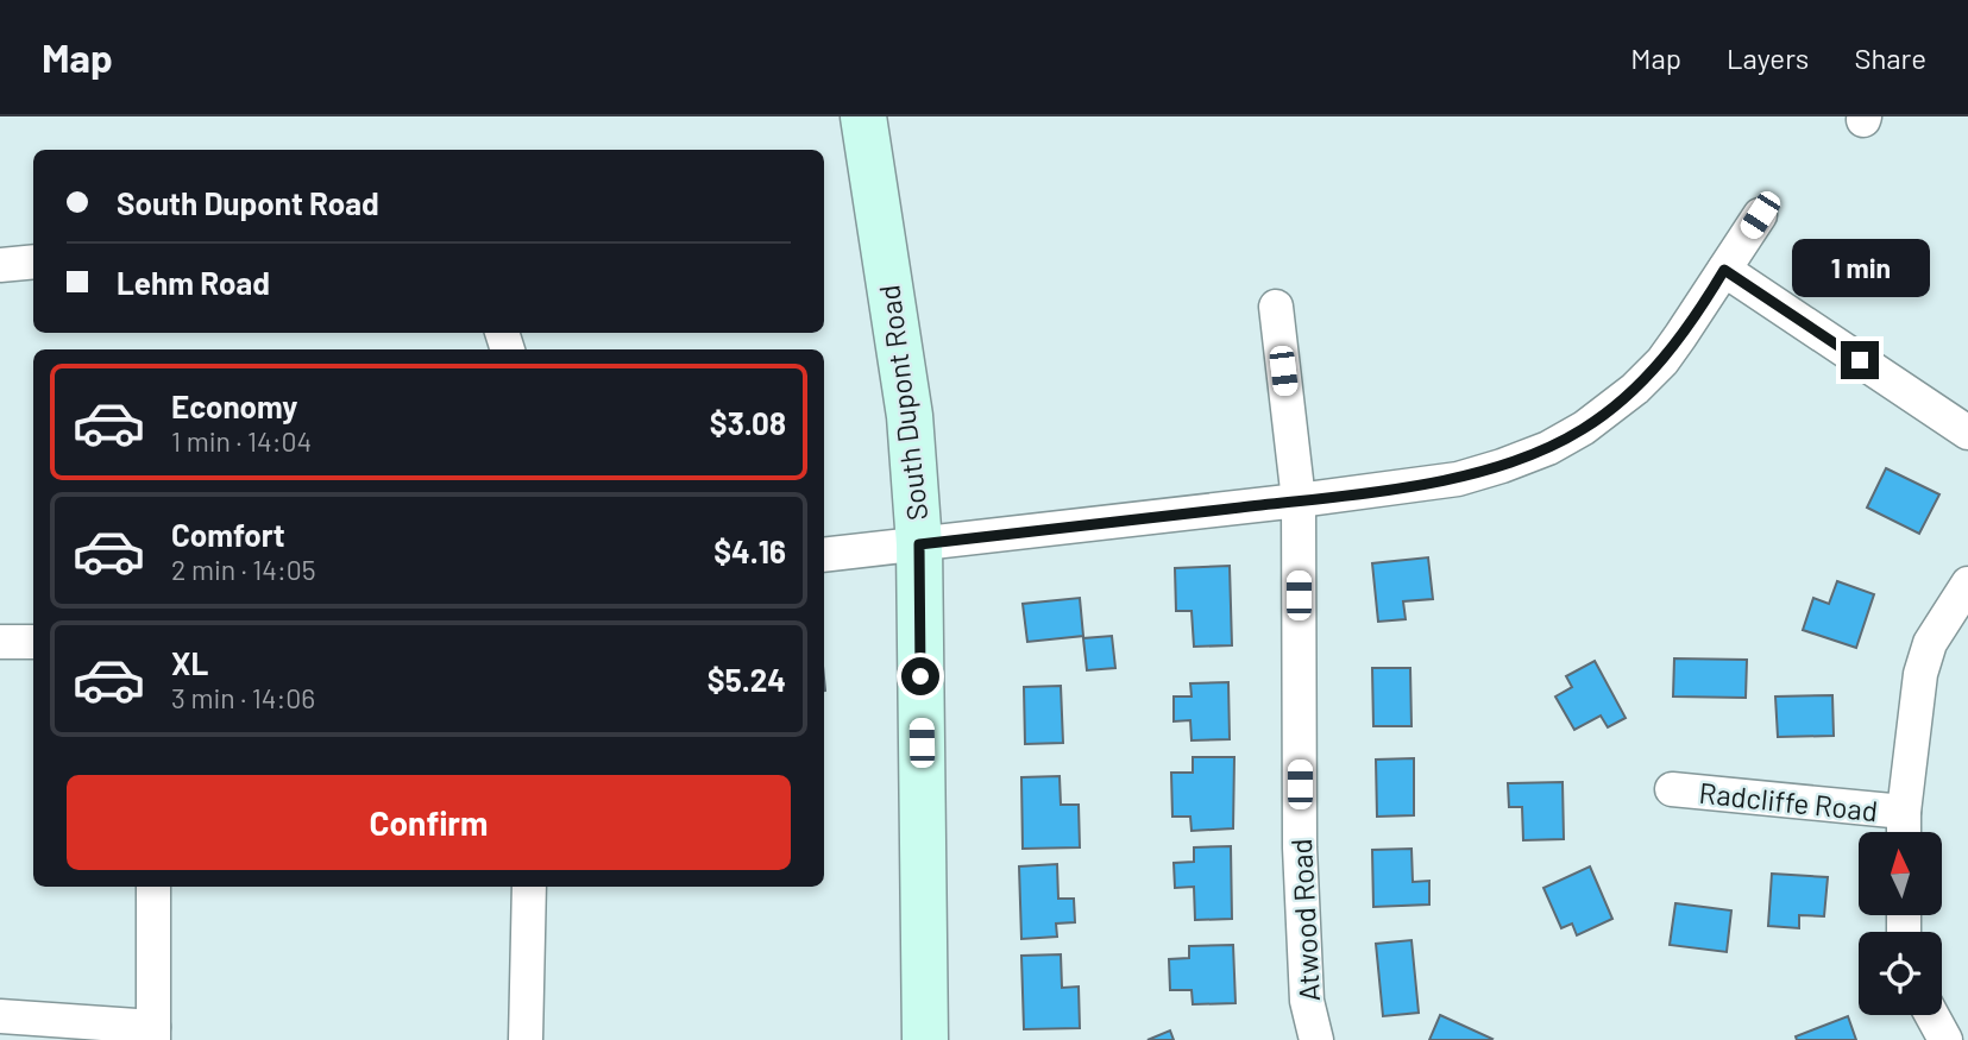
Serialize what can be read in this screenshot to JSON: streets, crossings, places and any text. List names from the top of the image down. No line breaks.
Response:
{"streets":{"street":["South Dupont Road","Radcliffe Road","Atwood Road"]},"north":"top","page":{"header":"Map","nav":["Map","Layers","Share"],"banner":["South Dupont Road","Lehm Road"],"bubble":"1 min","list":[{"name":"Economy","note":"1 min · 14:04","value":"$3.08"},{"name":"Comfort","note":"2 min · 14:05","value":"$4.16"},{"name":"XL","note":"3 min · 14:06","value":"$5.24"}],"buttons":"Confirm"}}
